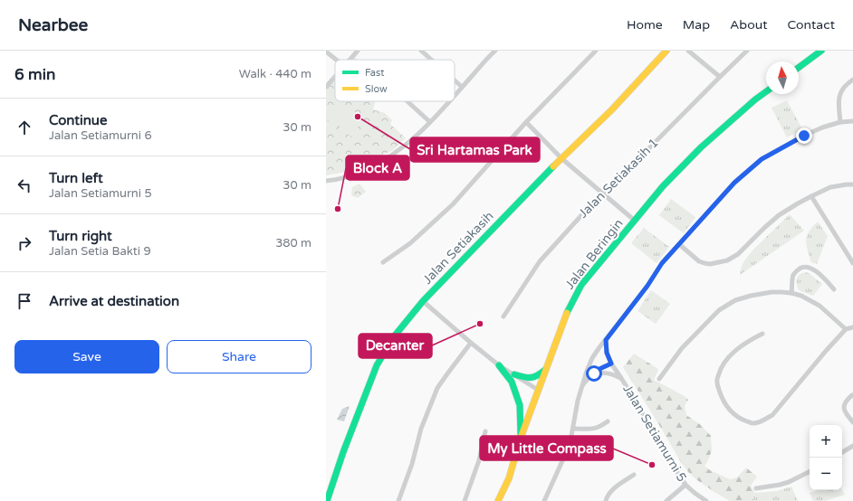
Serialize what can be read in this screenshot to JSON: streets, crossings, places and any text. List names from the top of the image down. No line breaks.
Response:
{"streets":{"street":["Jalan Setiakasih 1","Jalan Setiakasih","Jalan Beringin","Jalan Setiamurni 5"]},"places":["Sri Hartamas Park","Block A","Decanter","My Little Compass"],"legend":["Fast","Slow"],"north":"top","page":{"header":"Nearbee","nav":["Home","Map","About","Contact"],"heading":["6 min","Walk · 440 m"],"list":[["Continue","Jalan Setiamurni 6","30 m"],["Turn left","Jalan Setiamurni 5","30 m"],["Turn right","Jalan Setia Bakti 9","380 m"],"Arrive at destination"],"buttons":["Save","Share"],"map_buttons":["+","−"]}}
